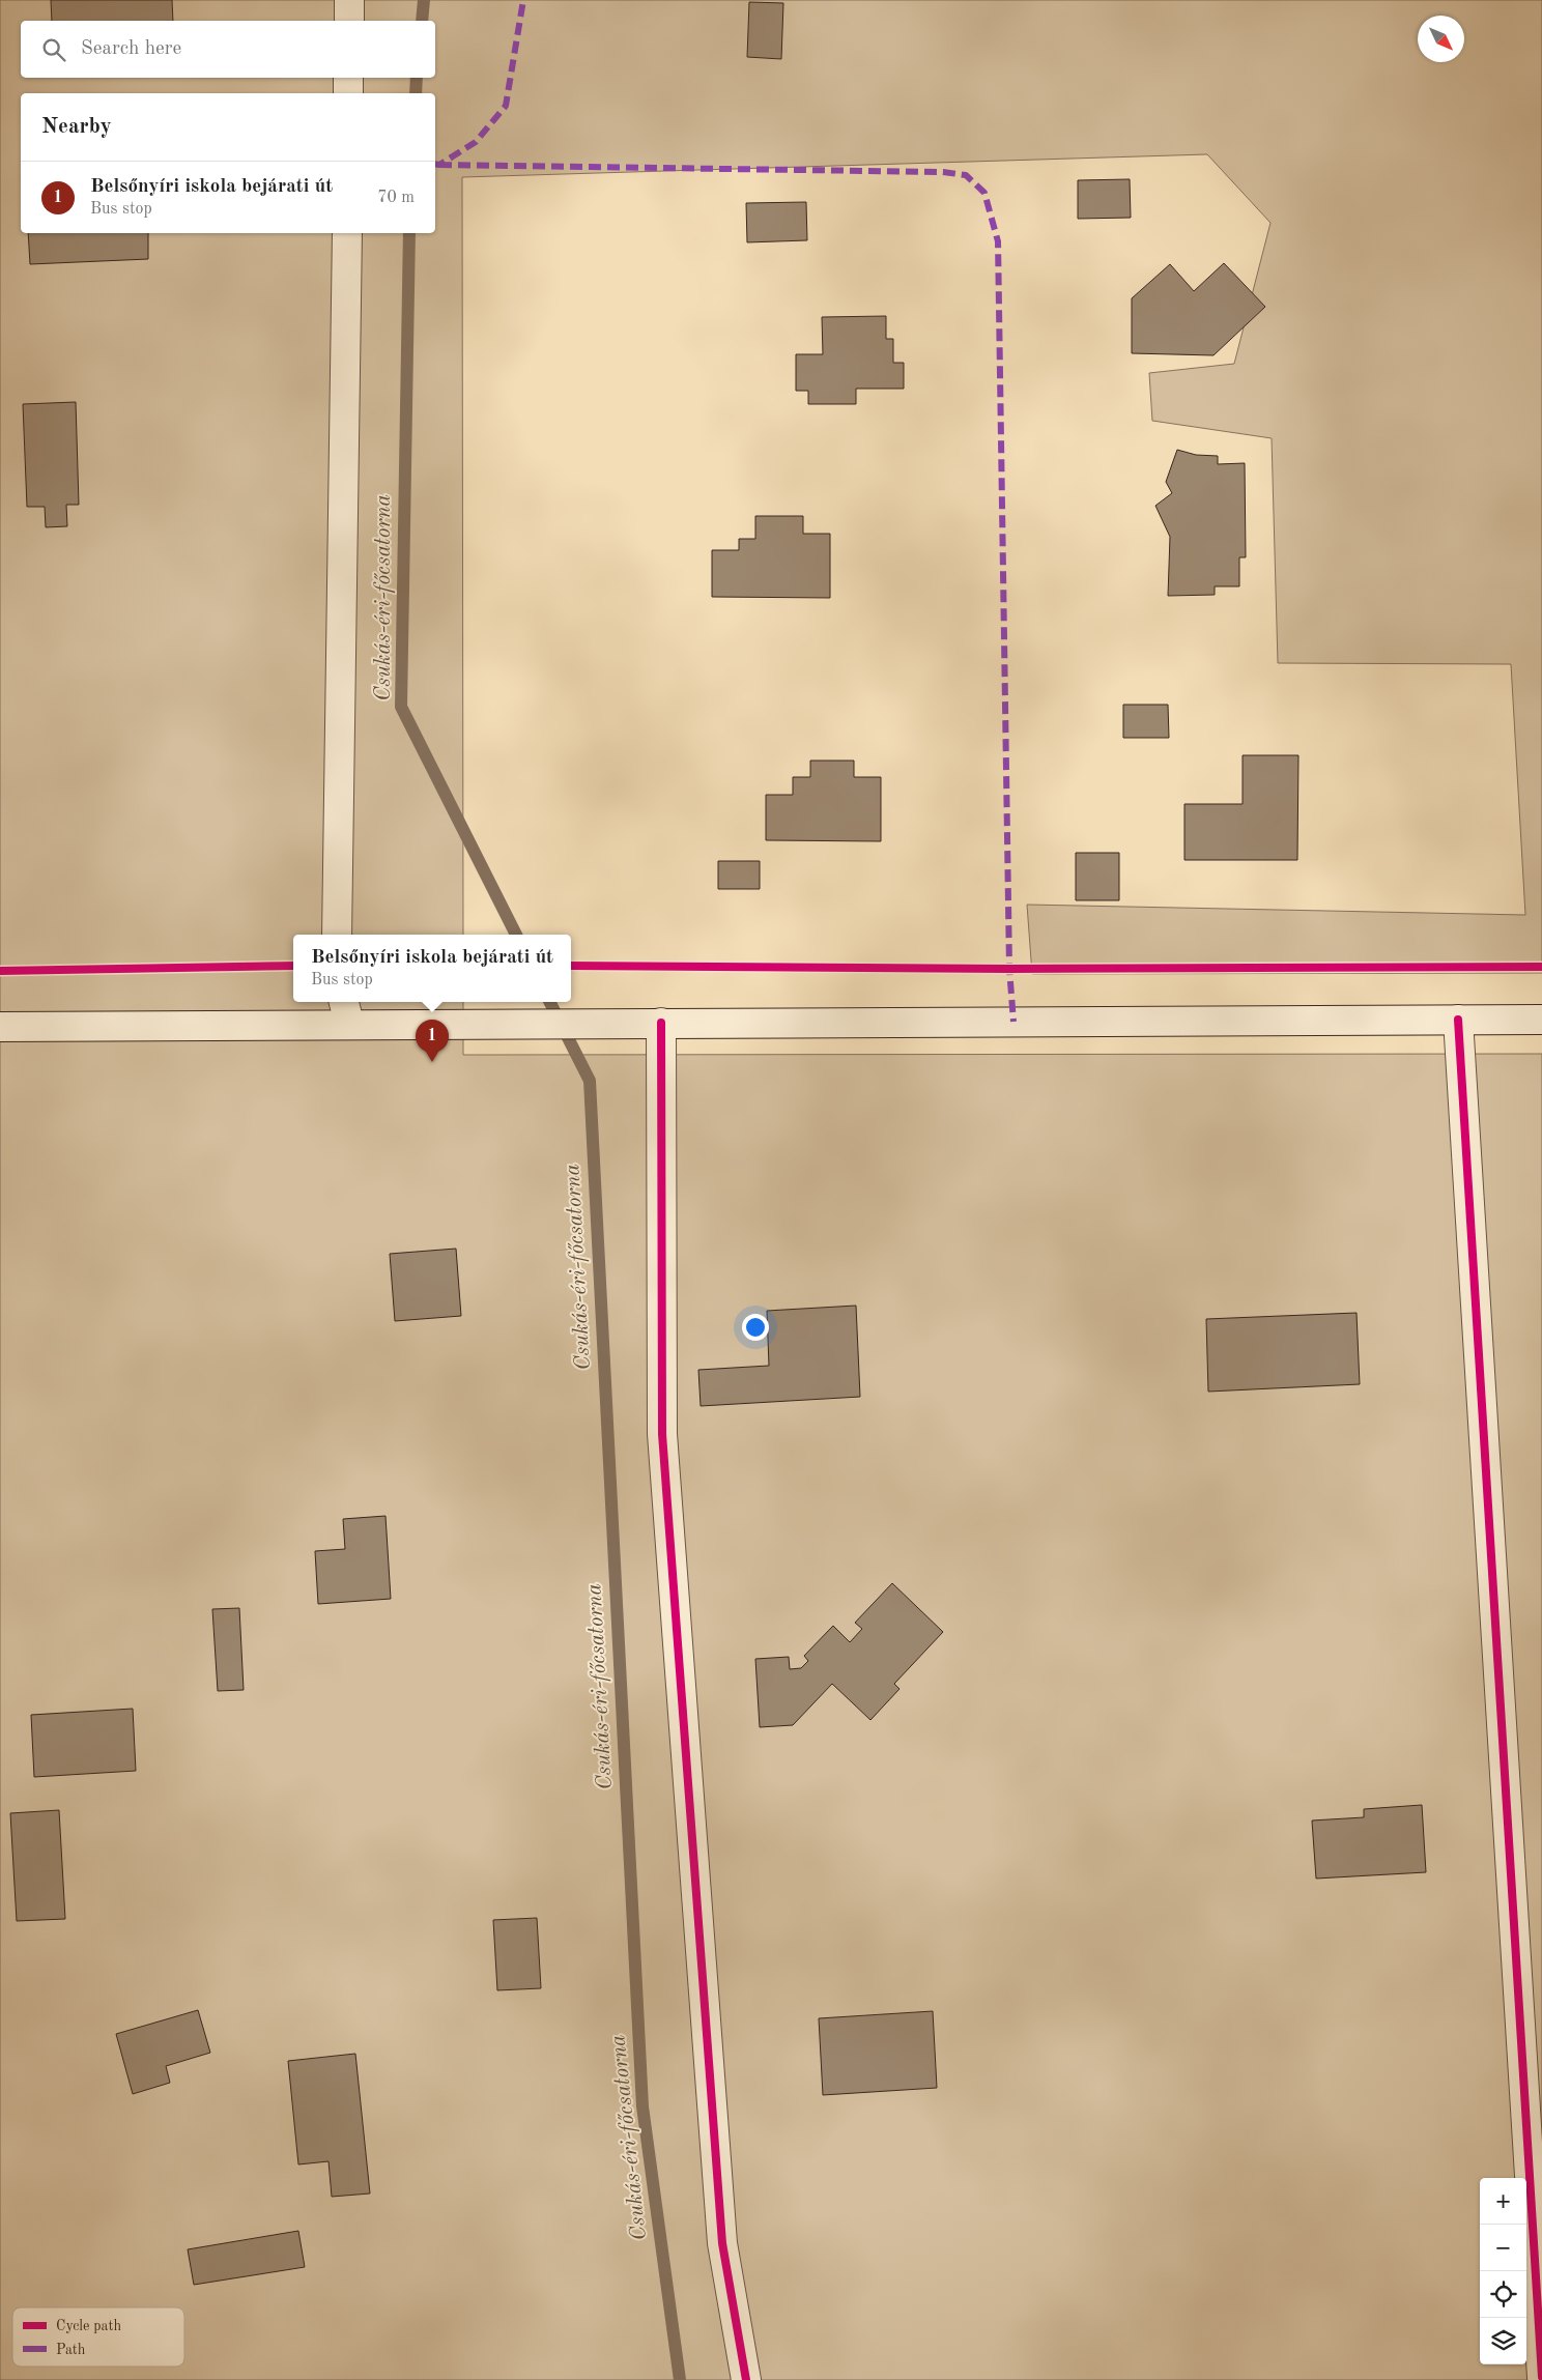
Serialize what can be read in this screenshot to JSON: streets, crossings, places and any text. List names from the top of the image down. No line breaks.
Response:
{"water":["Csukás-éri-főcsatorna"],"legend":["Cycle path","Path"],"north":"bottom right","page":{"search":"Search here","heading":"Nearby","list":[{"mark":"1","name":"Belsőnyíri iskola bejárati út","note":"Bus stop","value":"70 m"}],"popup":["Belsőnyíri iskola bejárati út","Bus stop"],"pins":"1","map_buttons":["+","−"]}}
